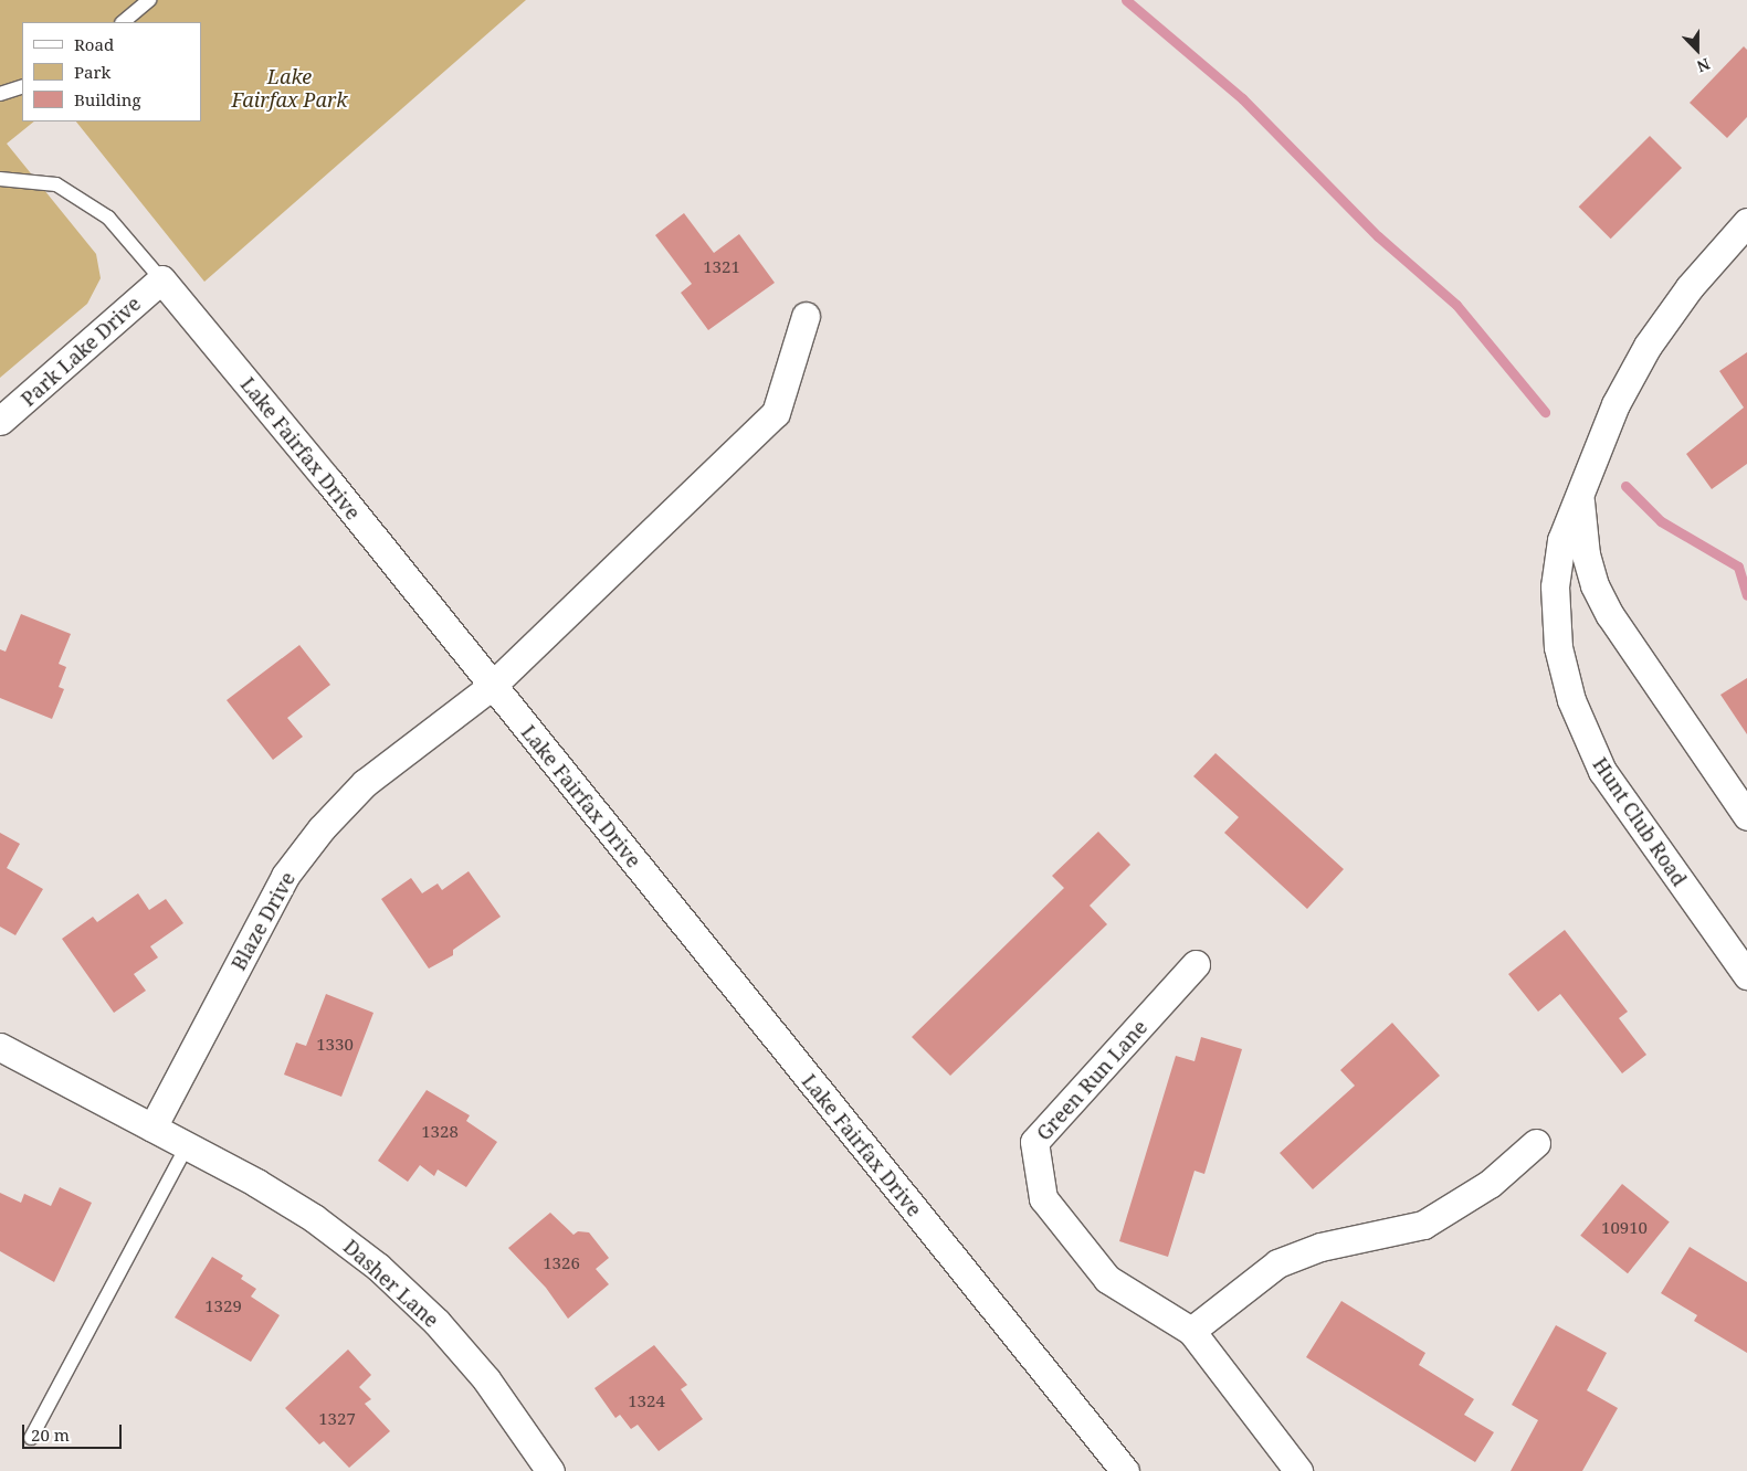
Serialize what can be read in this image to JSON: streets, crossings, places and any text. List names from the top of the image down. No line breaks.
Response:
{"streets":{"street":["Park Lake Drive","Lake Fairfax Drive","Hunt Club Road","Blaze Drive","Green Run Lane","Dasher Lane"]},"crossings":[["Park Lake Drive","Lake Fairfax Drive"],["Lake Fairfax Drive","Blaze Drive"],["Blaze Drive","Dasher Lane"]],"parks":["Lake Fairfax Park"],"house_numbers":["1321","1330","1328","10910","1326","1329","1324","1327"],"legend":["Road","Park","Building"],"scale_bar":"20 m","north":"bottom"}
